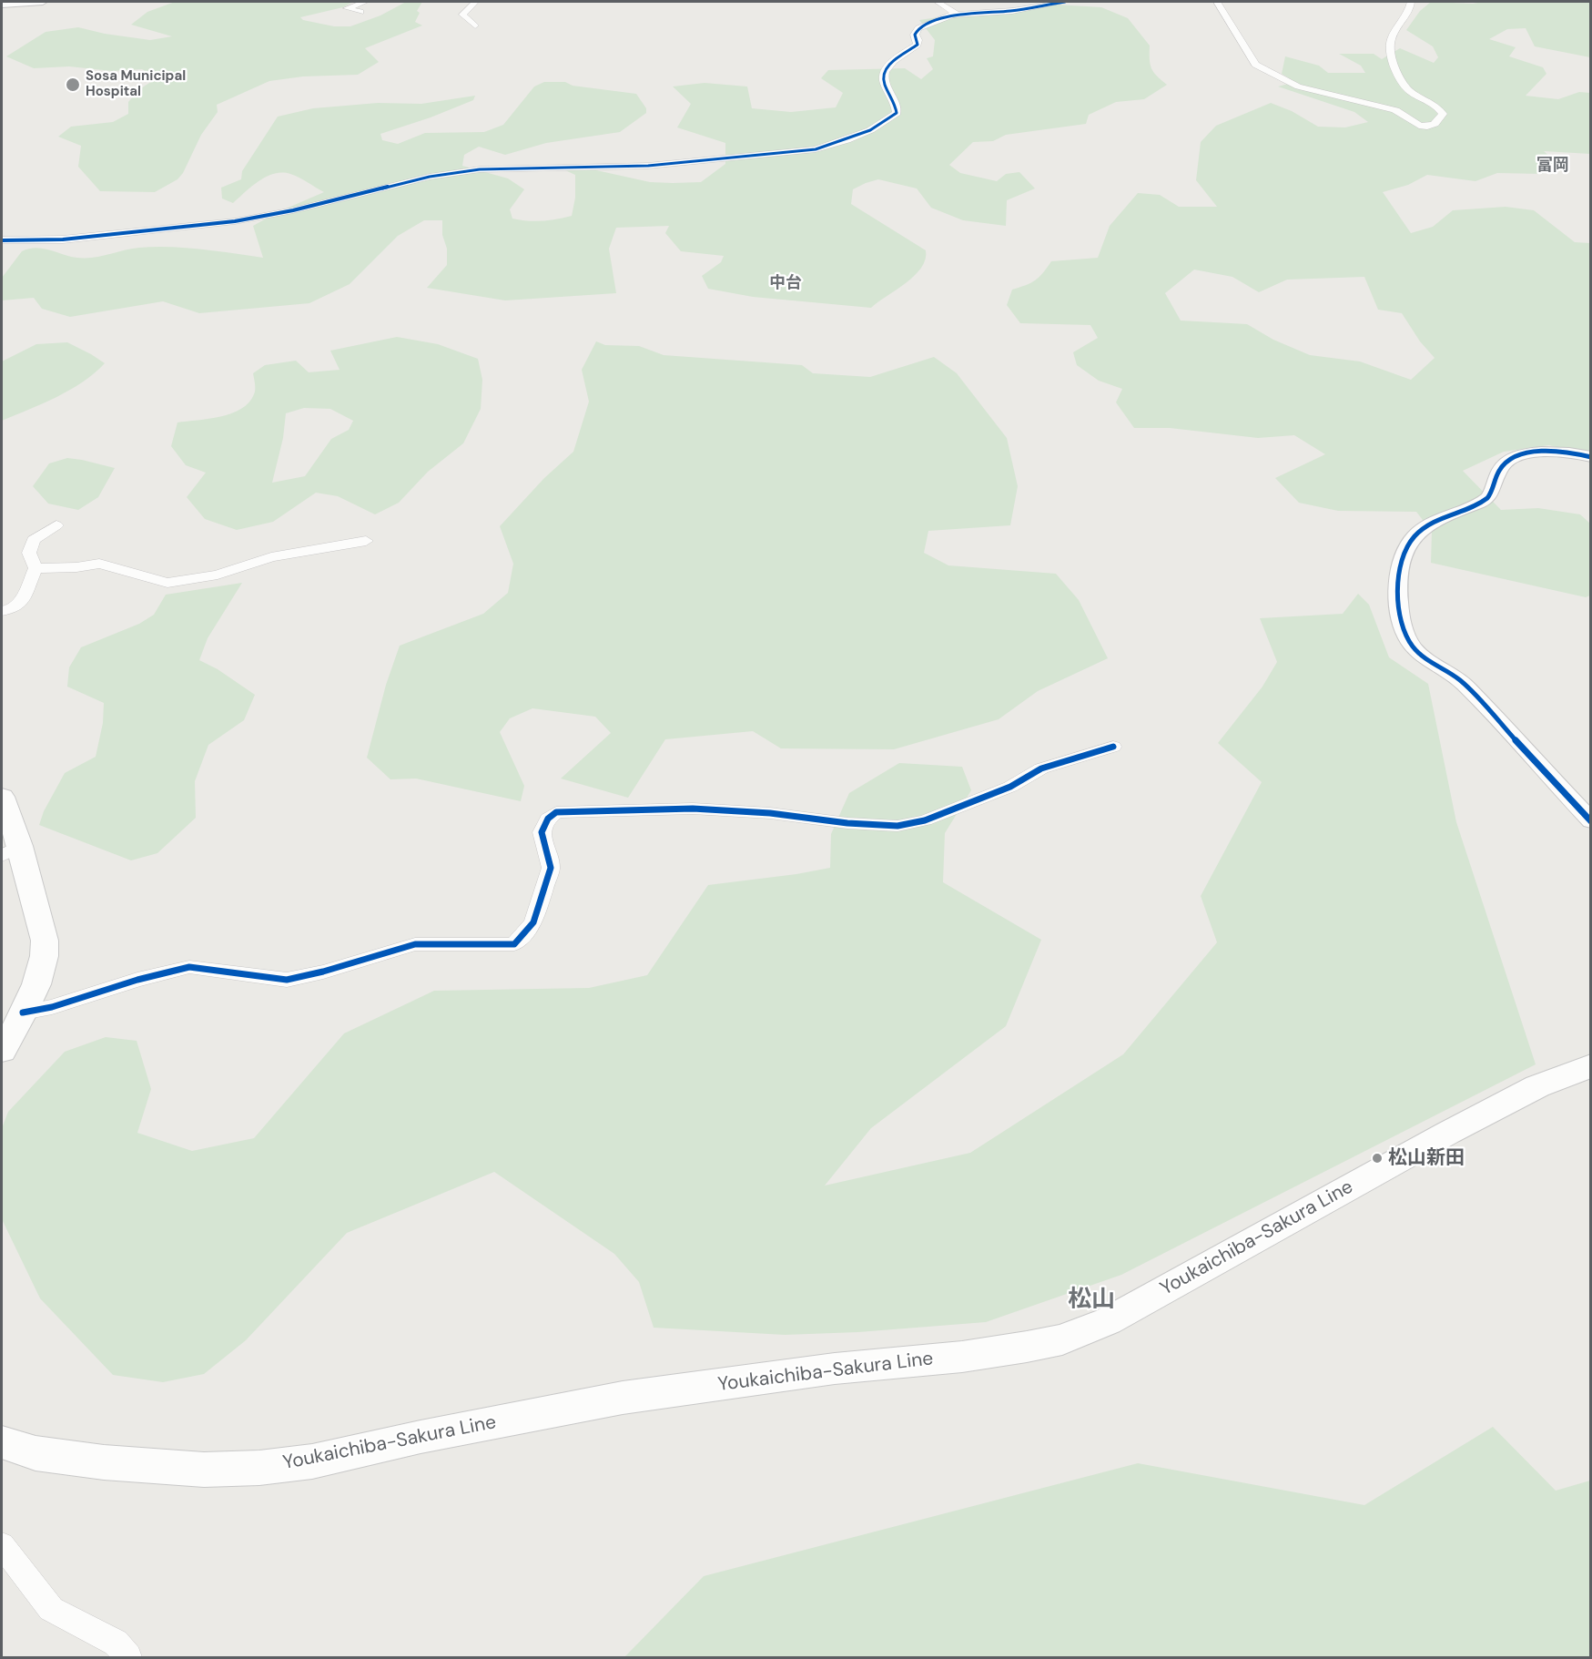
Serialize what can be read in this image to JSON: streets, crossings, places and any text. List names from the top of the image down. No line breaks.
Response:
{"streets":{"main road":["Youkaichiba-Sakura Line"]},"districts":["富岡","中台","松山"],"places":["Sosa Municipal Hospital","松山新田"]}
